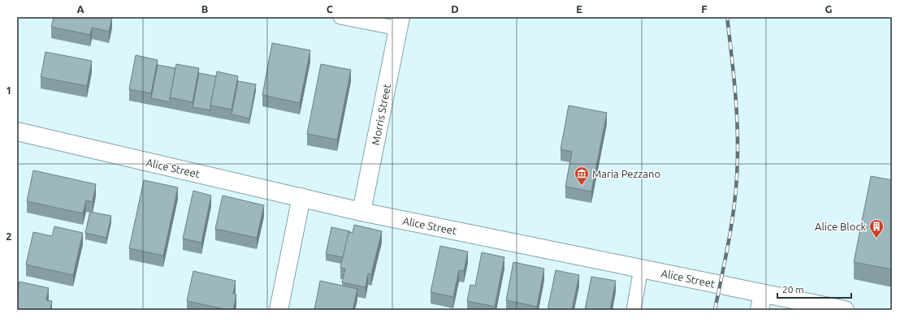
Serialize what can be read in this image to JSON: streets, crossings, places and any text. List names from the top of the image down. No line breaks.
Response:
{"streets":{"street":["Morris Street","Alice Street"]},"crossings":[["Morris Street","Alice Street"]],"places":{"museum":["Maria Pezzano"],"building":["Alice Block"]},"scale_bar":"20 m","grid":{"columns":["A","B","C","D","E","F","G"],"rows":["1","2"]}}
